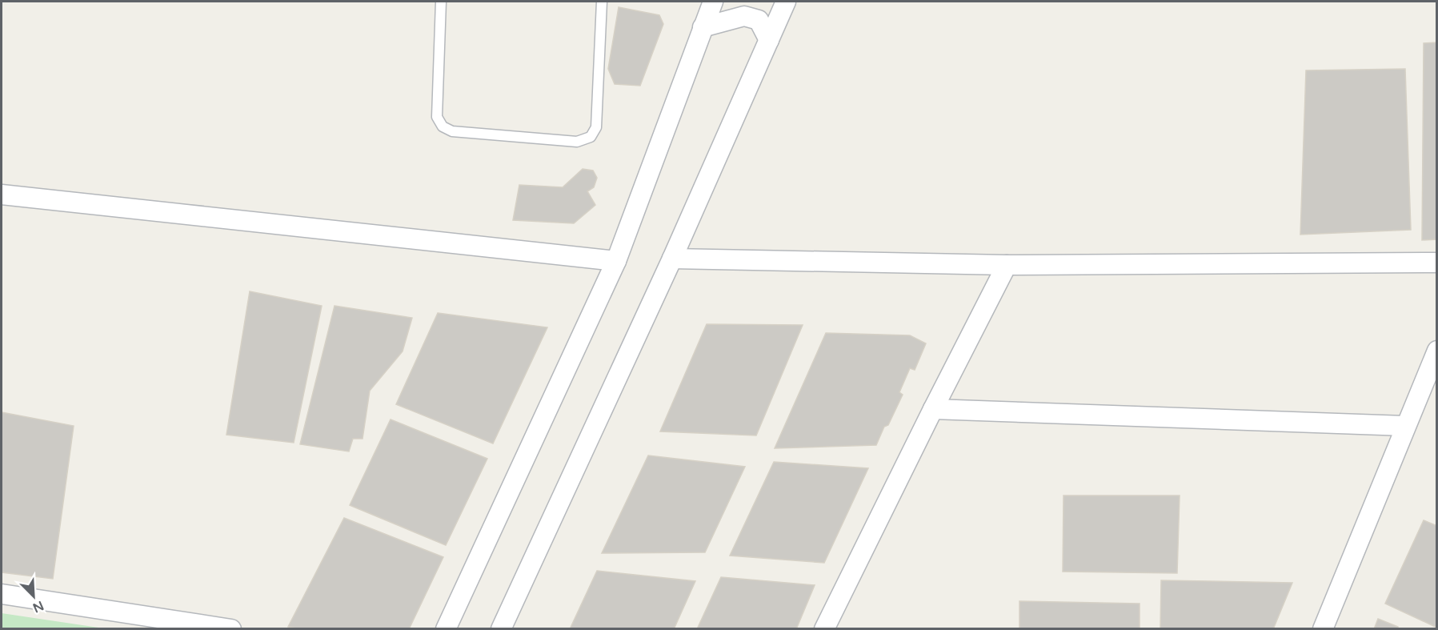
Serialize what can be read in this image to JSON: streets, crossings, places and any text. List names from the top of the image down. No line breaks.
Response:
{"north":"bottom right"}
